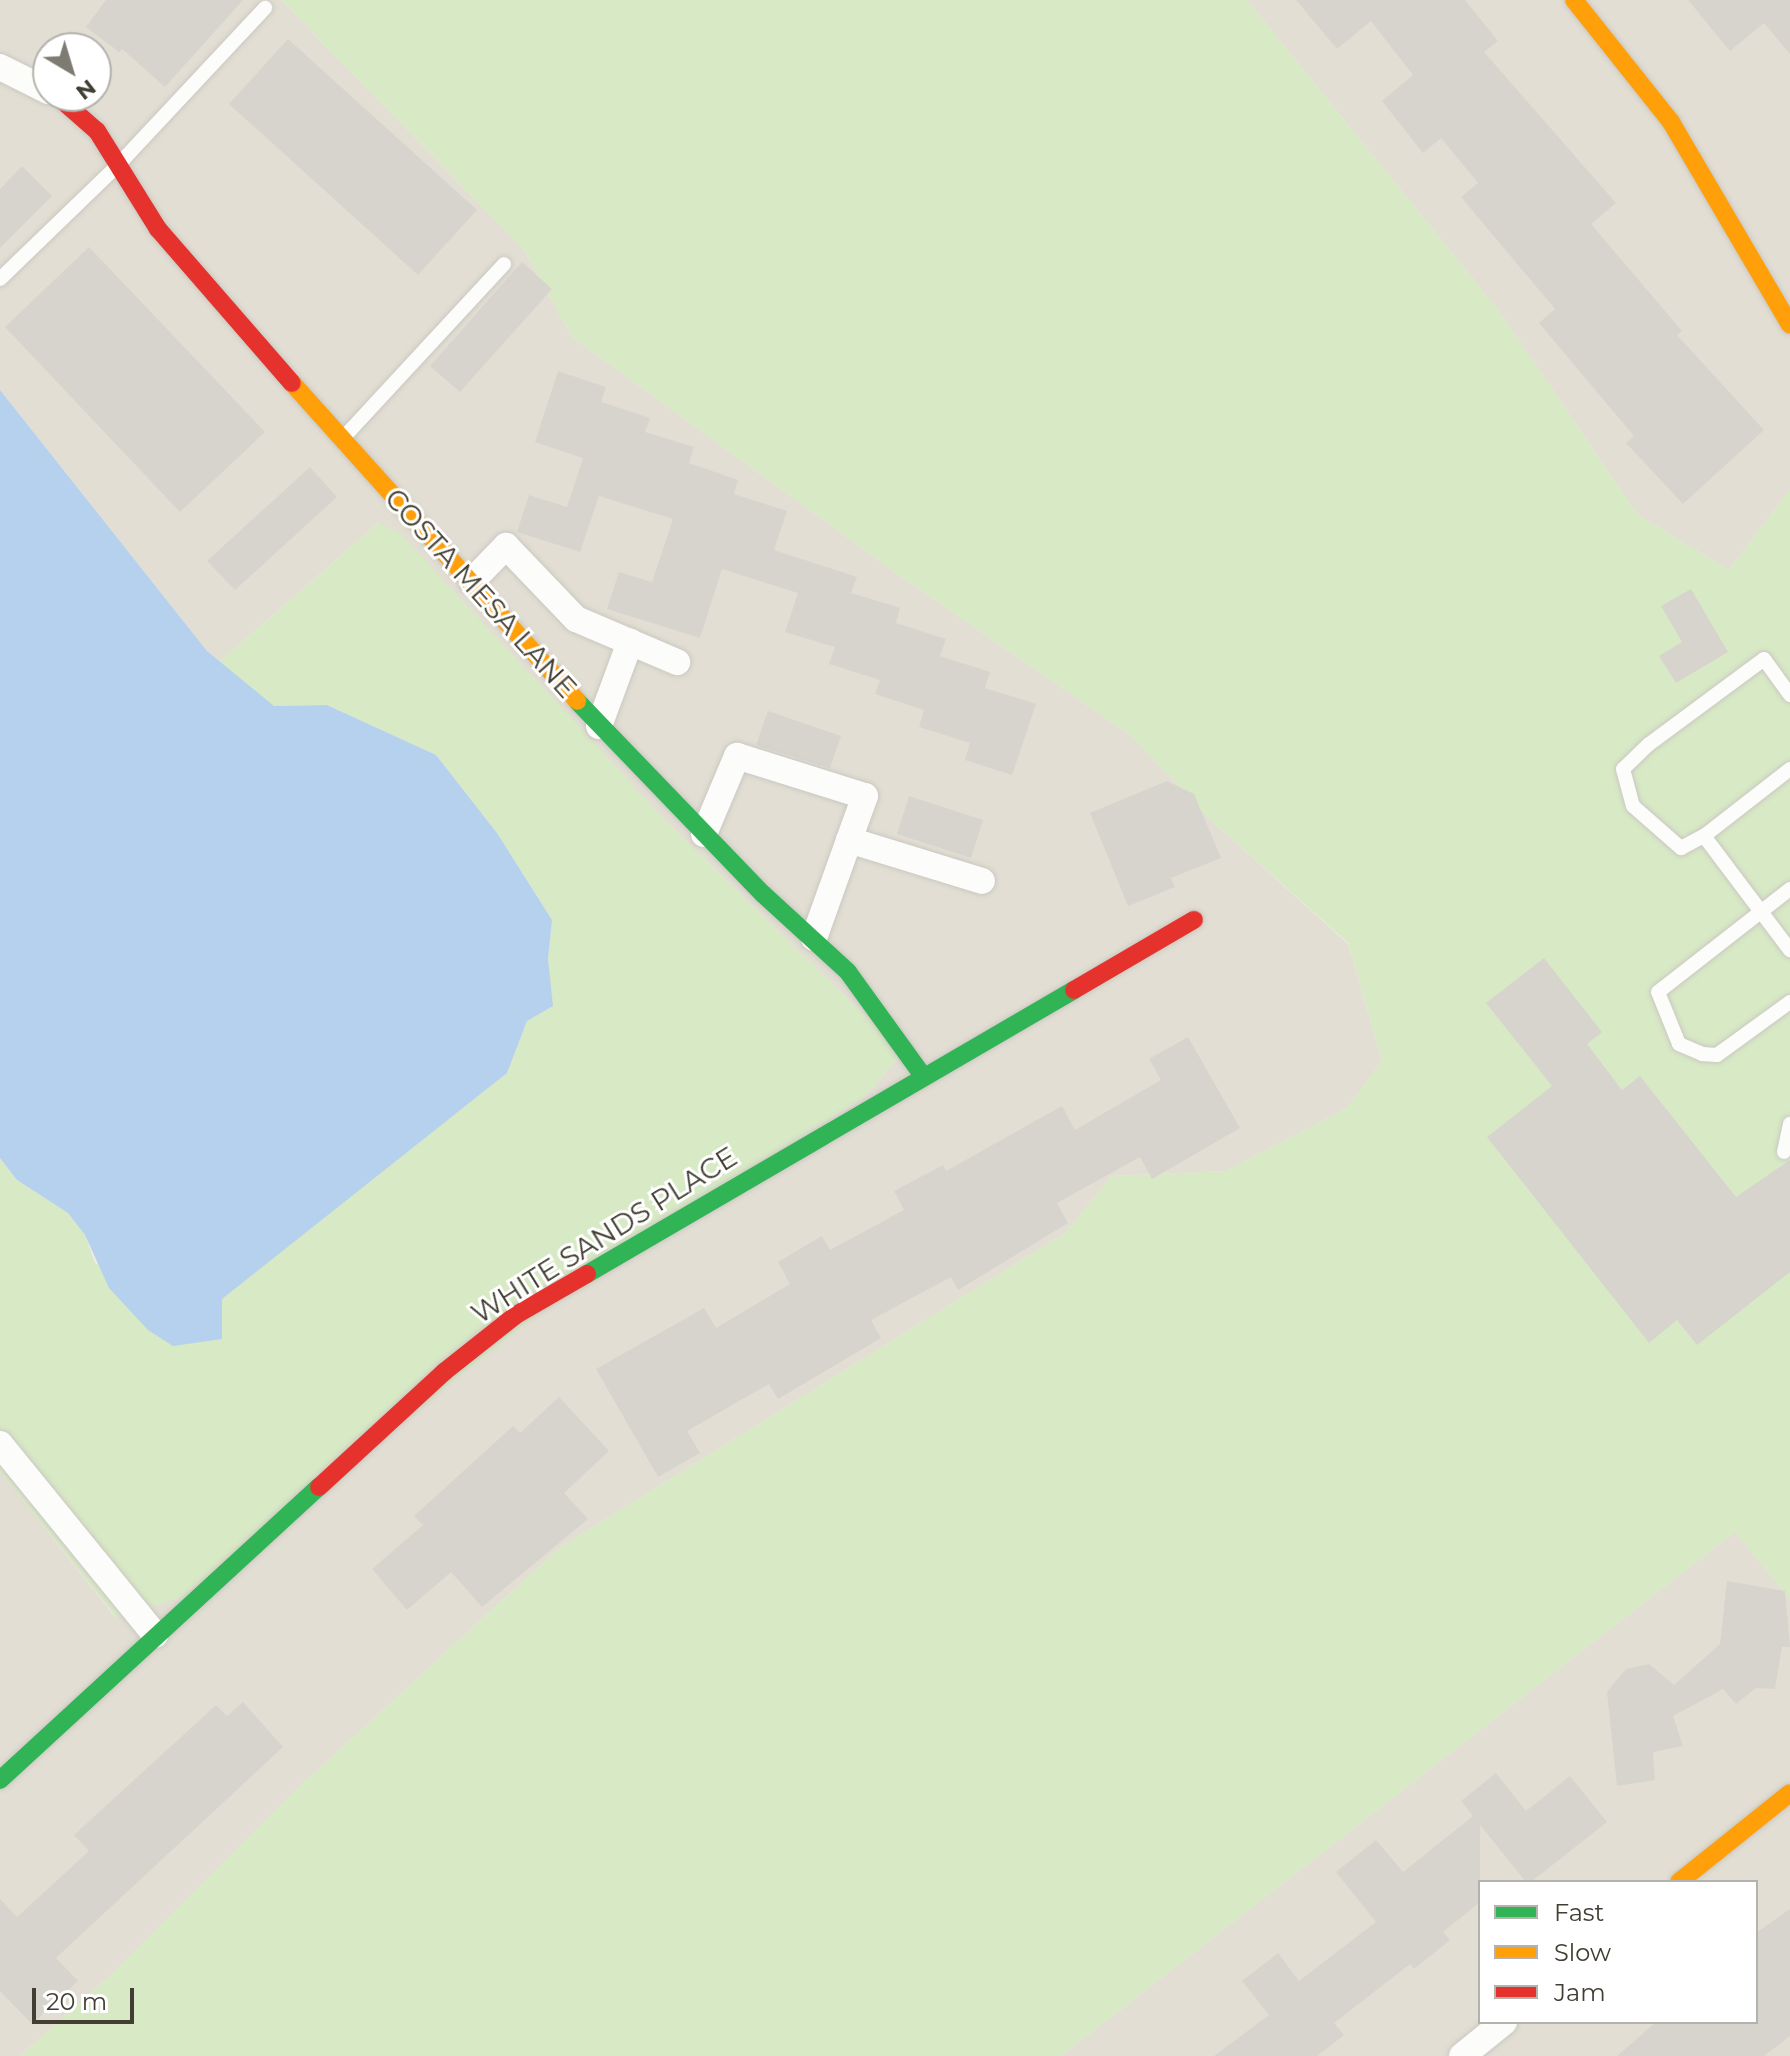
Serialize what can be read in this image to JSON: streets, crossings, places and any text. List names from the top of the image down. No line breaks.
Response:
{"streets":{"street":["COSTA MESA LANE","WHITE SANDS PLACE"]},"crossings":[["COSTA MESA LANE","WHITE SANDS PLACE"]],"legend":["Fast","Slow","Jam"],"scale_bar":"20 m","north":"bottom right"}
